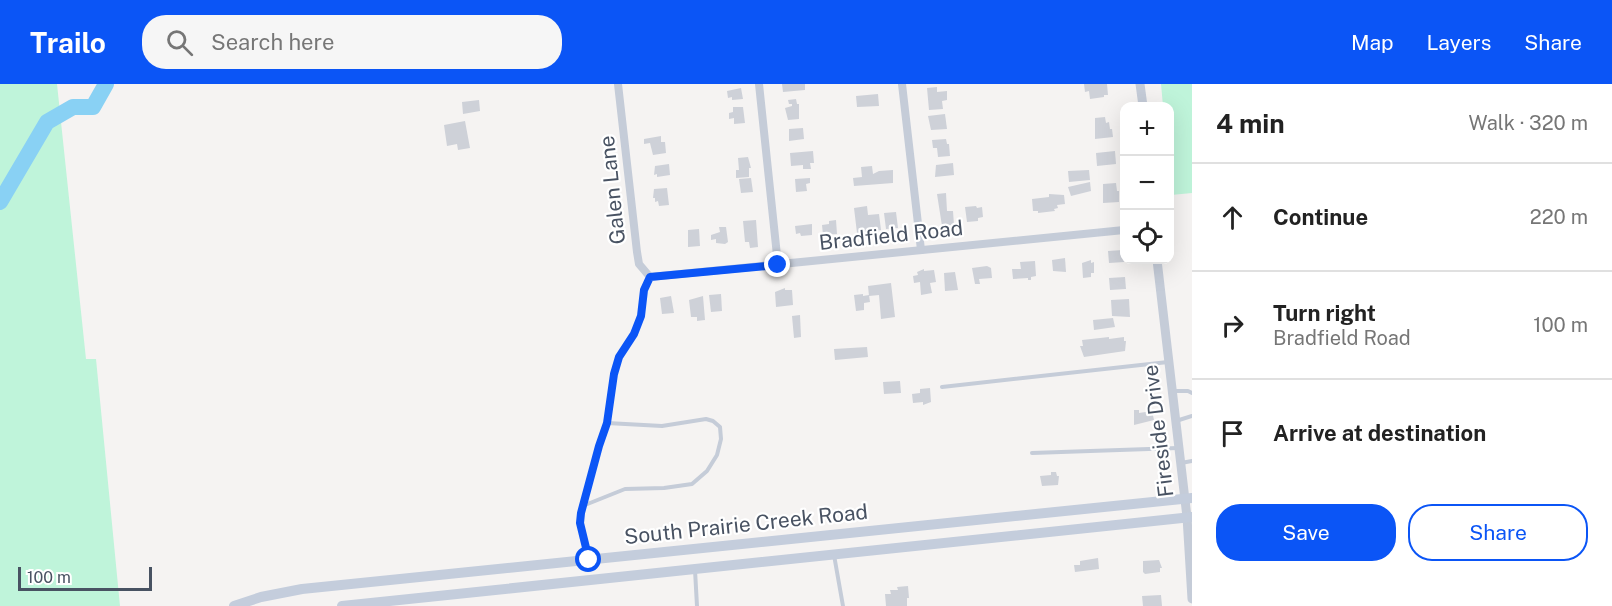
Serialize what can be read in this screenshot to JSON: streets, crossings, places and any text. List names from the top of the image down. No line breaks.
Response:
{"streets":{"main road":["South Prairie Creek Road"],"street":["Galen Lane","Bradfield Road","Fireside Drive"]},"crossings":[["Galen Lane","Bradfield Road"],["Fireside Drive","South Prairie Creek Road"]],"scale_bar":"100 m","page":{"header":"Trailo","search":"Search here","nav":["Map","Layers","Share"],"heading":["4 min","Walk · 320 m"],"map_buttons":["+","−"],"list":[["Continue","220 m"],["Turn right","Bradfield Road","100 m"],"Arrive at destination"],"buttons":["Save","Share"],"scale":"100 m"}}
